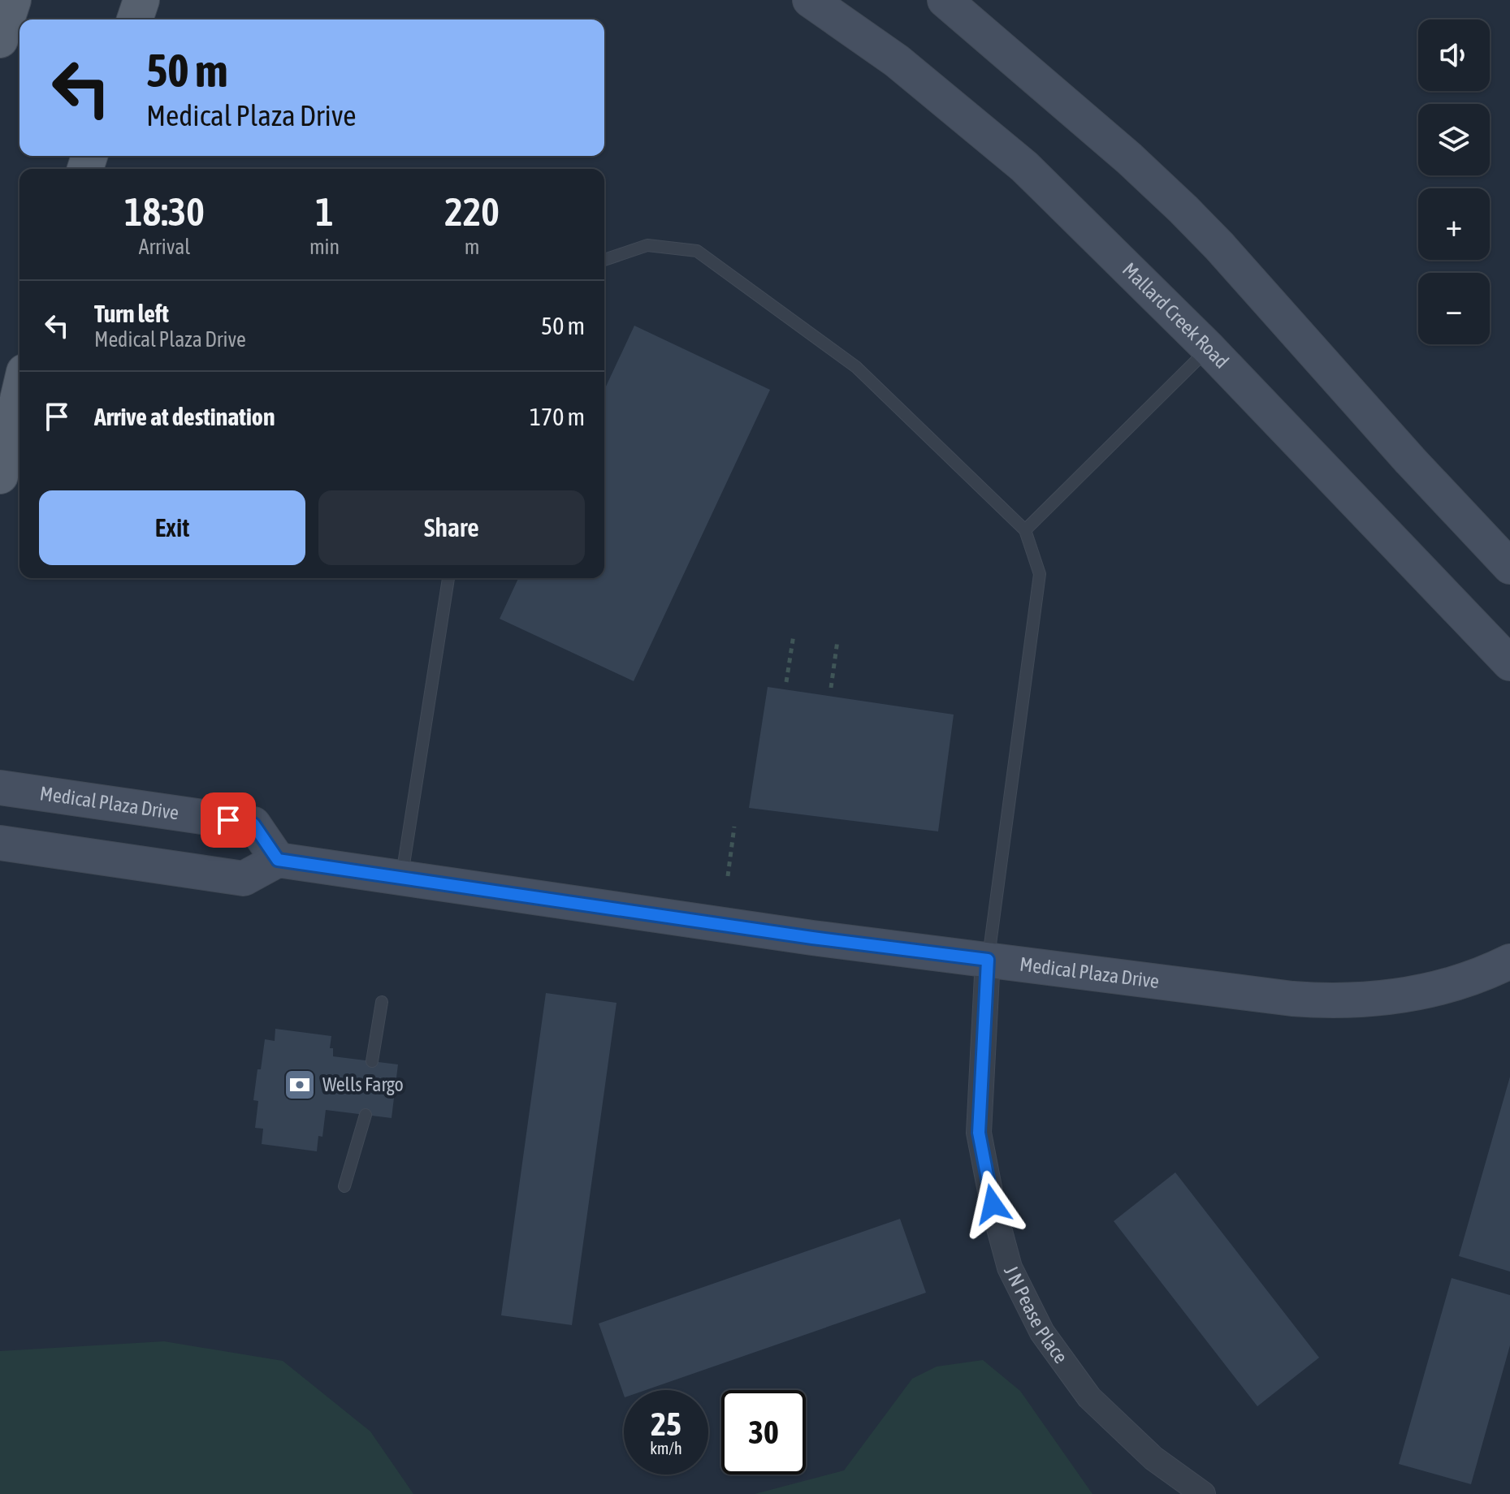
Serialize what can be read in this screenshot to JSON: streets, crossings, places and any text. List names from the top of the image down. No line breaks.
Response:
{"streets":{"street":["Mallard Creek Road","Medical Plaza Drive","J N Pease Place"]},"crossings":[["Medical Plaza Drive","J N Pease Place"]],"places":{"bank":["Wells Fargo"]},"page":{"map_buttons":["+","−"],"turn":["50 m","Medical Plaza Drive"],"eta":["18:30","Arrival","1","min","220","m"],"list":[{"name":"Turn left","note":"Medical Plaza Drive","value":"50 m"},{"name":"Arrive at destination","value":"170 m"}],"buttons":["Exit","Share"],"speed":"25 km/h","limit":"30"}}
